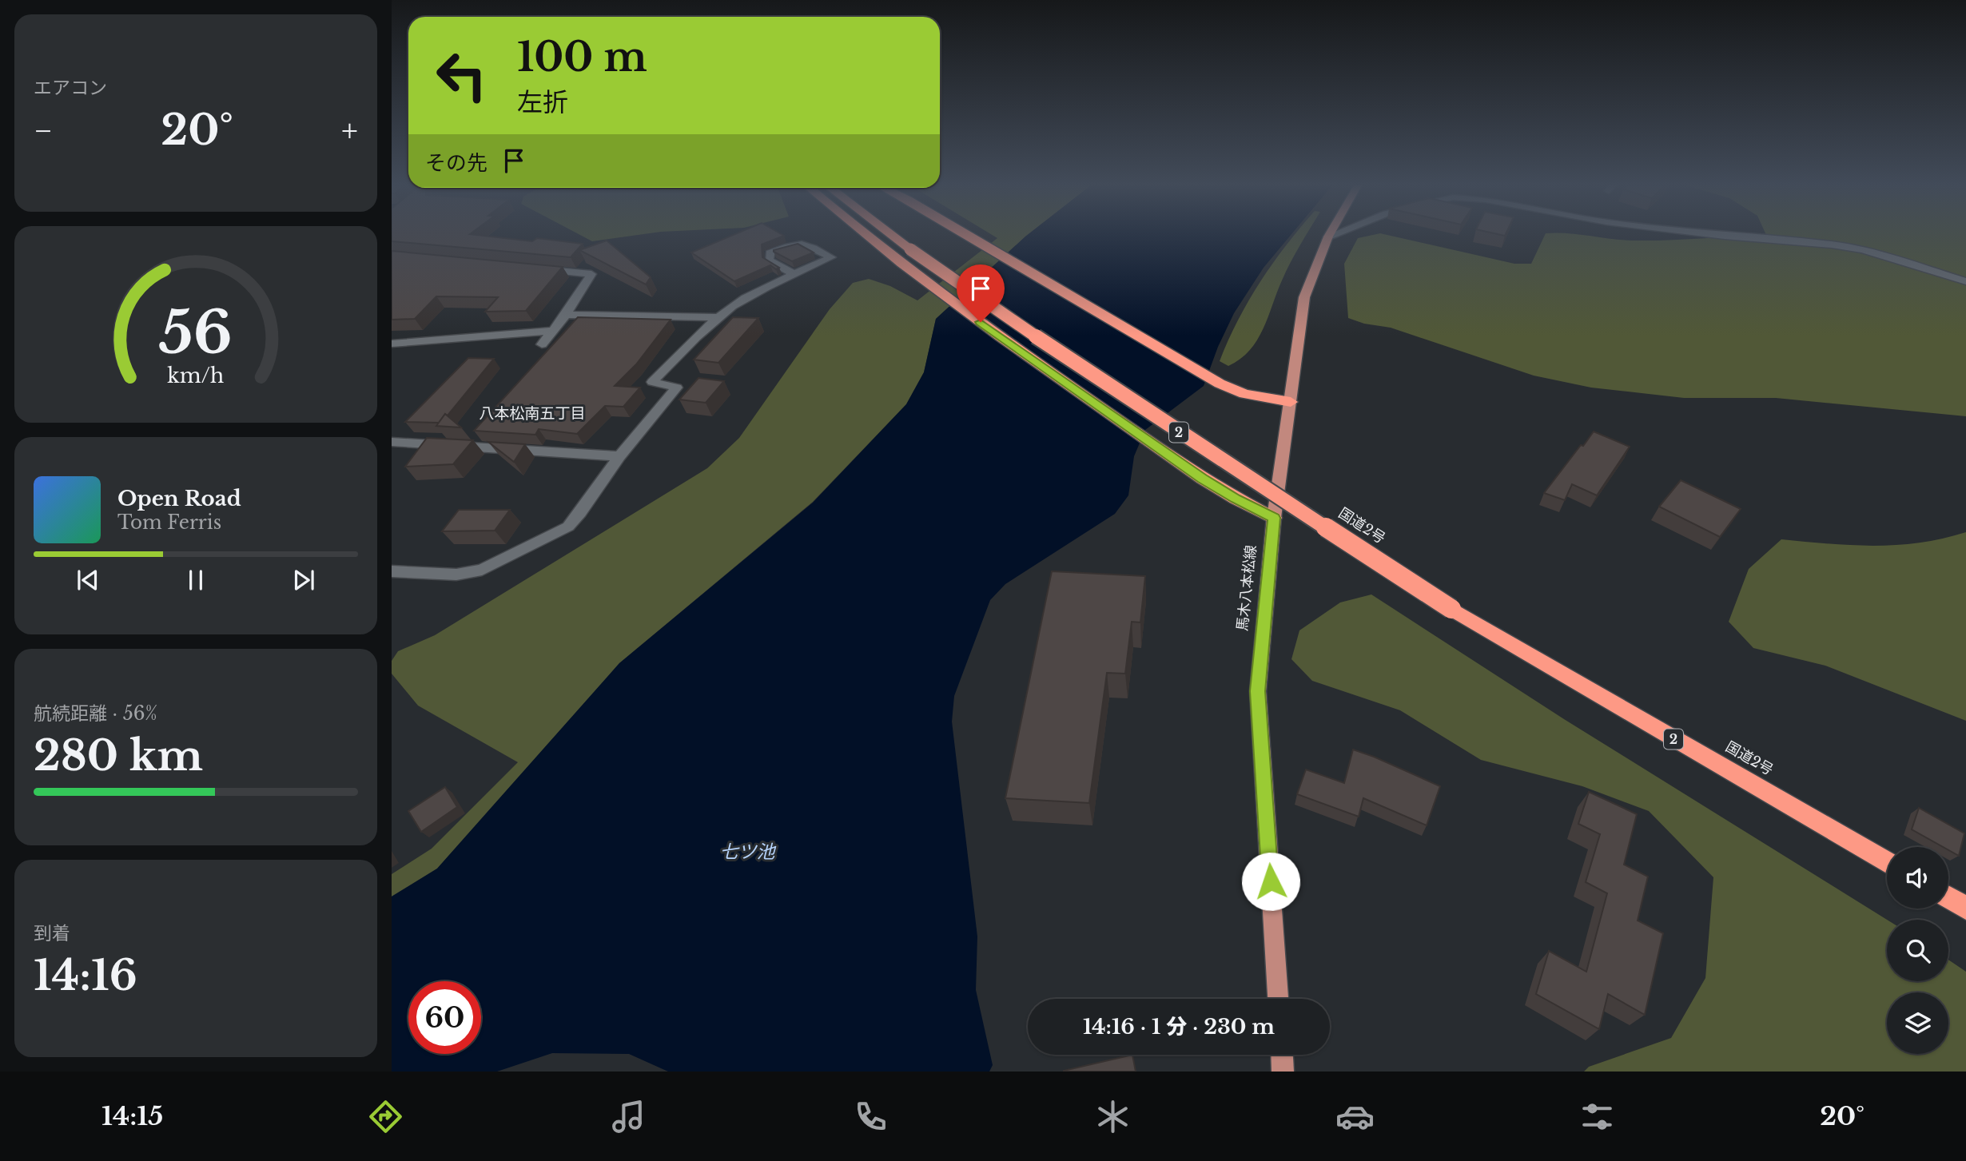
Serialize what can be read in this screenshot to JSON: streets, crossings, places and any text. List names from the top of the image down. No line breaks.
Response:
{"streets":{"highway":["2","国道2号"],"main road":["馬木八本松線"]},"districts":["八本松南五丁目"],"water":["七ツ池"],"page":{"tile":["エアコン",["航続距離 · 56%","280 km"],["到着","14:16"]],"turn":["100 m","左折"],"heat":["−","20°","+"],"then":"その先","song":["Open Road","Tom Ferris"],"limit":"60","trip":"14:16 · 1 分 · 230 m","tabs":["14:15","20°"],"gauge":["56","km/h"]}}
